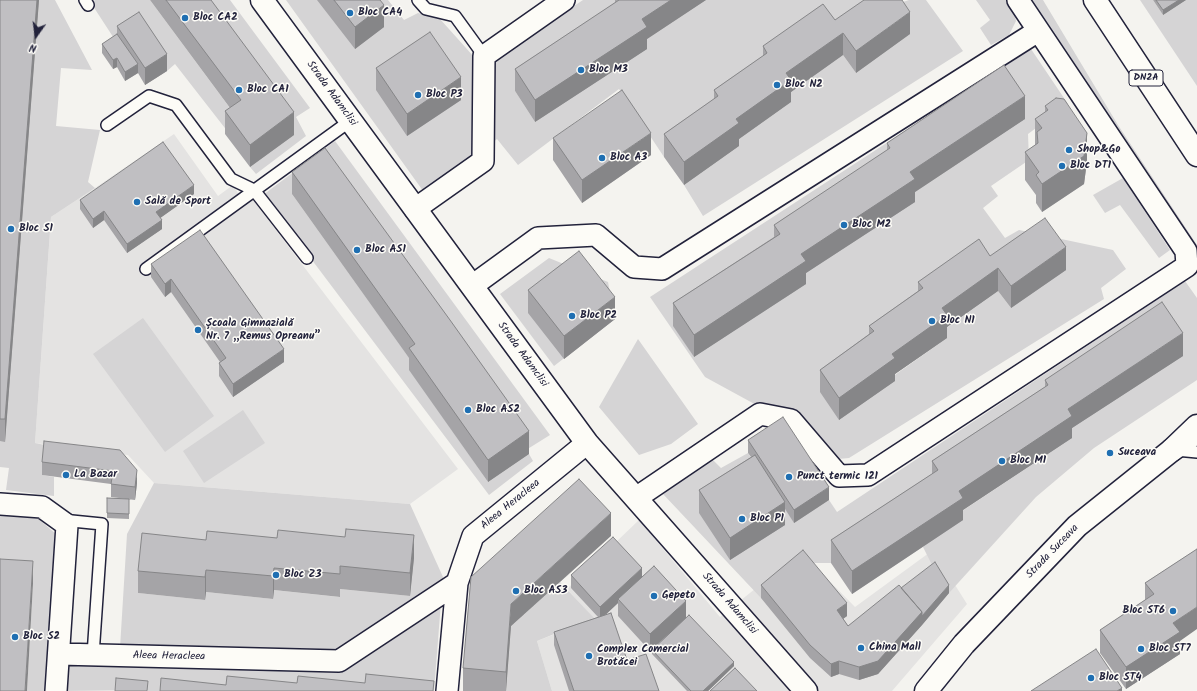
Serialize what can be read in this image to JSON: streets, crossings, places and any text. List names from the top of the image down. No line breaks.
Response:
{"streets":{"street":["DN2A","Strada Adamclisi","Aleea Heracleea","Strada Suceava"]},"crossings":[["Strada Adamclisi","Aleea Heracleea"]],"places":["Bloc CA4","Bloc CA2","Bloc M3","Bloc N2","Bloc CA1","Bloc P3","Shop&Go","Bloc A3","Bloc DT1","Sală de Sport","Bloc M2","Bloc S1","Bloc AS1","Bloc P2","Bloc N1","Școala Gimnazială Nr. 7 „Remus Opreanu”","Bloc AS2","Suceava","Bloc M1","La Bazar","Punct termic 121","Bloc P1","Bloc Z3","Bloc AS3","Gepeto","Bloc ST6","Bloc S2","China Mall","Bloc ST7","Complex Comercial Brotăcei","Bloc ST4"],"north":"bottom"}
